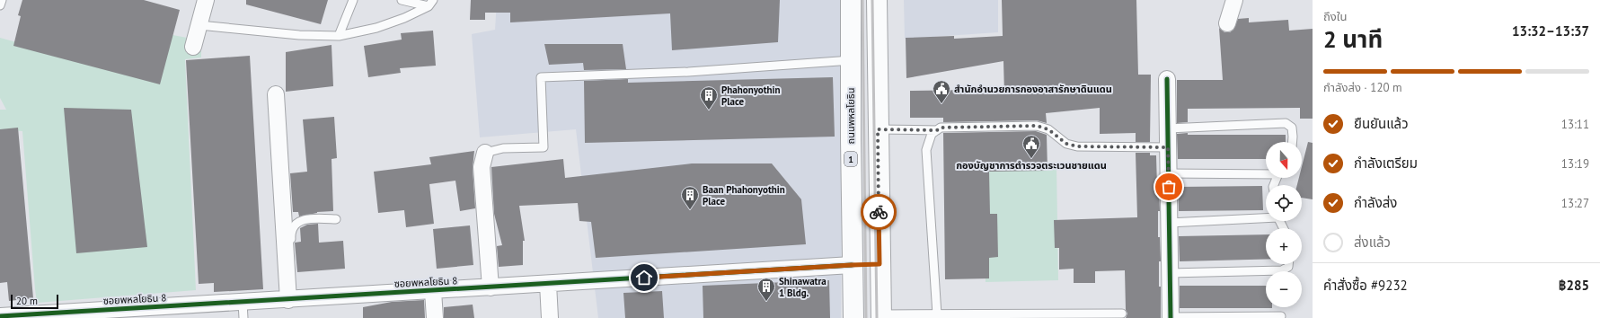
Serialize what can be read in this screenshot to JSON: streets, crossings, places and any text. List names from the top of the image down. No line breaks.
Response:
{"streets":{"main road":["ถนนพหลโยธิน","1"],"street":["ซอยพหลโยธิน 8"]},"crossings":[["ถนนพหลโยธิน","ซอยพหลโยธิน 8"]],"places":{"public building":["สำนักอำนวยการกองอาสารักษาดินแดน","กองบัญชาการตำรวจตระเวนชายแดน"],"building":["Phahonyothin Place","Baan Phahonyothin Place","Shinawatra 1 Bldg."]},"scale_bar":"20 m","north":"bottom","page":{"heading":["2 นาที","ถึงใน","13:32–13:37"],"panel":["คำสั่งซื้อ #9232","฿285"],"bar":"กำลังส่ง · 120 m","list":[["ยืนยันแล้ว","13:11"],["กำลังเตรียม","13:19"],["กำลังส่ง","13:27"],"ส่งแล้ว"],"map_buttons":["+","−"],"scale":"20 m"}}
